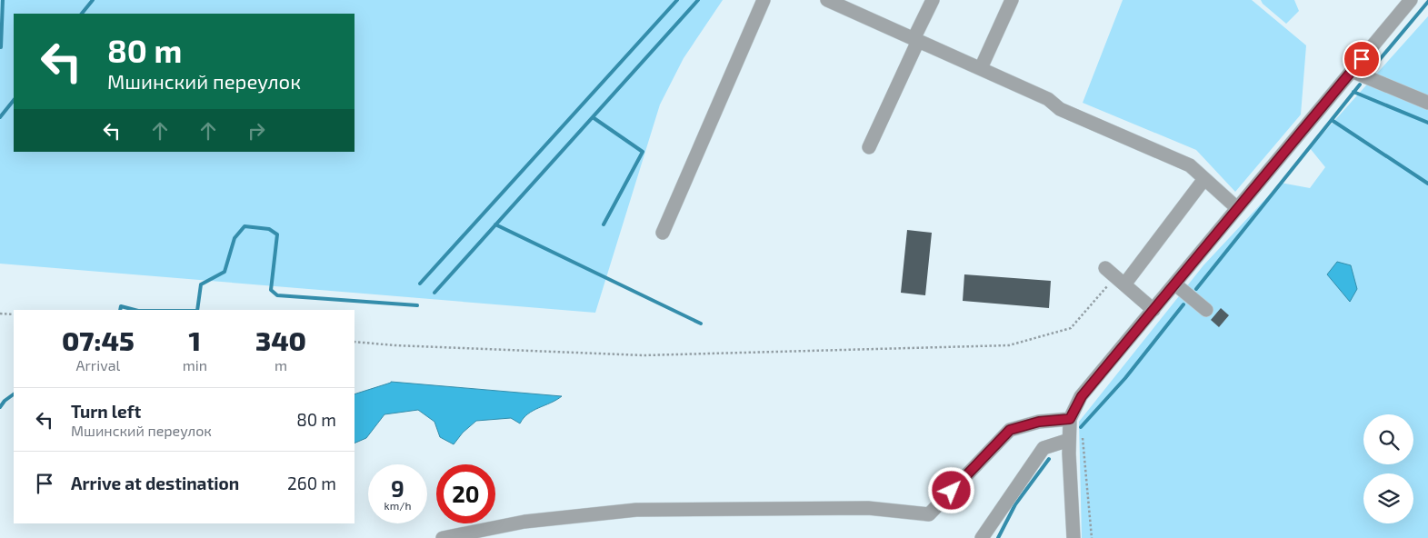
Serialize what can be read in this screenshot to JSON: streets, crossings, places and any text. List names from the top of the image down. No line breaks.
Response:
{"page":{"turn":["80 m","Мшинский переулок"],"eta":["07:45","Arrival","1","min","340","m"],"list":[{"name":"Turn left","note":"Мшинский переулок","value":"80 m"},{"name":"Arrive at destination","value":"260 m"}],"speed":"9 km/h","limit":"20"}}
